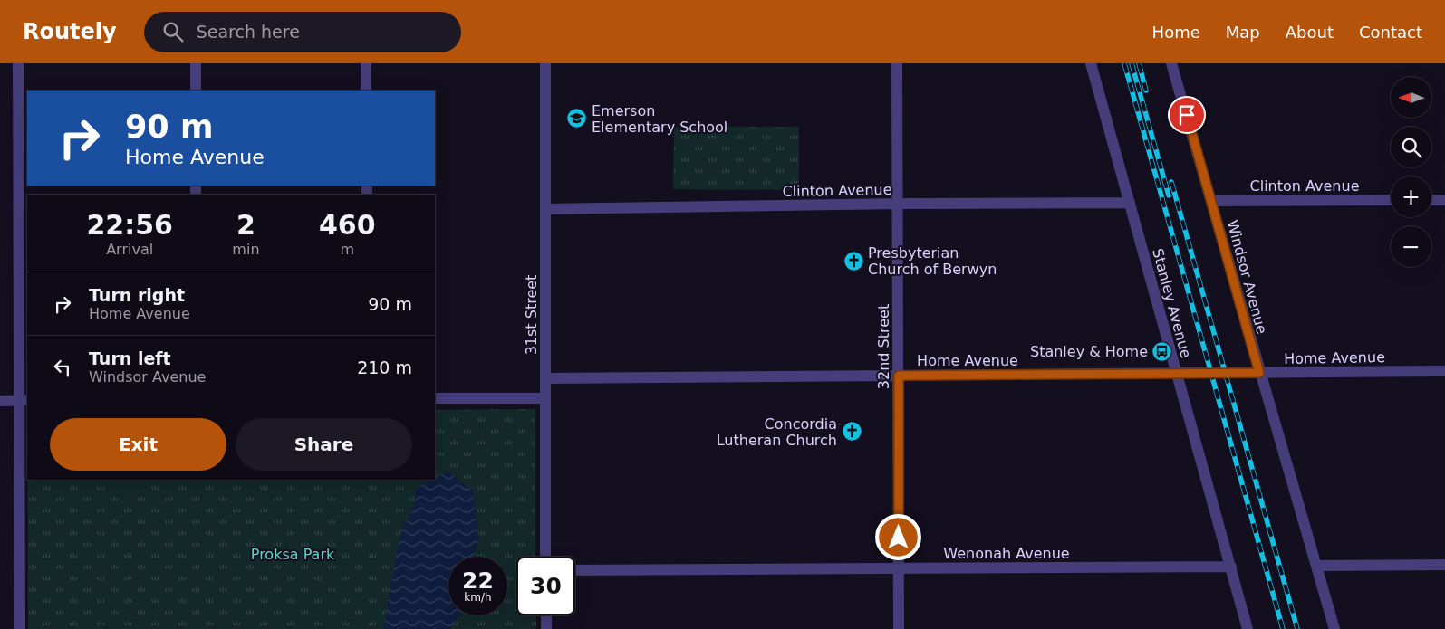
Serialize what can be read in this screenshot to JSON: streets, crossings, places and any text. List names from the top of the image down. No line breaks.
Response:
{"streets":{"street":["Clinton Avenue","Windsor Avenue","Stanley Avenue","31st Street","32nd Street","Home Avenue","Wenonah Avenue"]},"crossings":[["Clinton Avenue","Windsor Avenue"],["Clinton Avenue","Stanley Avenue"],["Clinton Avenue","31st Street"],["Clinton Avenue","32nd Street"],["Windsor Avenue","Home Avenue"],["Stanley Avenue","Home Avenue"],["Stanley Avenue","Wenonah Avenue"],["31st Street","Home Avenue"],["32nd Street","Home Avenue"],["32nd Street","Wenonah Avenue"]],"parks":["Proksa Park"],"places":{"school or university":["Emerson Elementary School"],"church":["Presbyterian Church of Berwyn","Concordia Lutheran Church"],"bus stop":["Stanley & Home"]},"north":"left","page":{"header":"Routely","search":"Search here","nav":["Home","Map","About","Contact"],"map_buttons":["+","−"],"turn":["90 m","Home Avenue"],"eta":["22:56","Arrival","2","min","460","m"],"list":[{"name":"Turn right","note":"Home Avenue","value":"90 m"},{"name":"Turn left","note":"Windsor Avenue","value":"210 m"}],"buttons":["Exit","Share"],"speed":"22 km/h","limit":"30"}}
